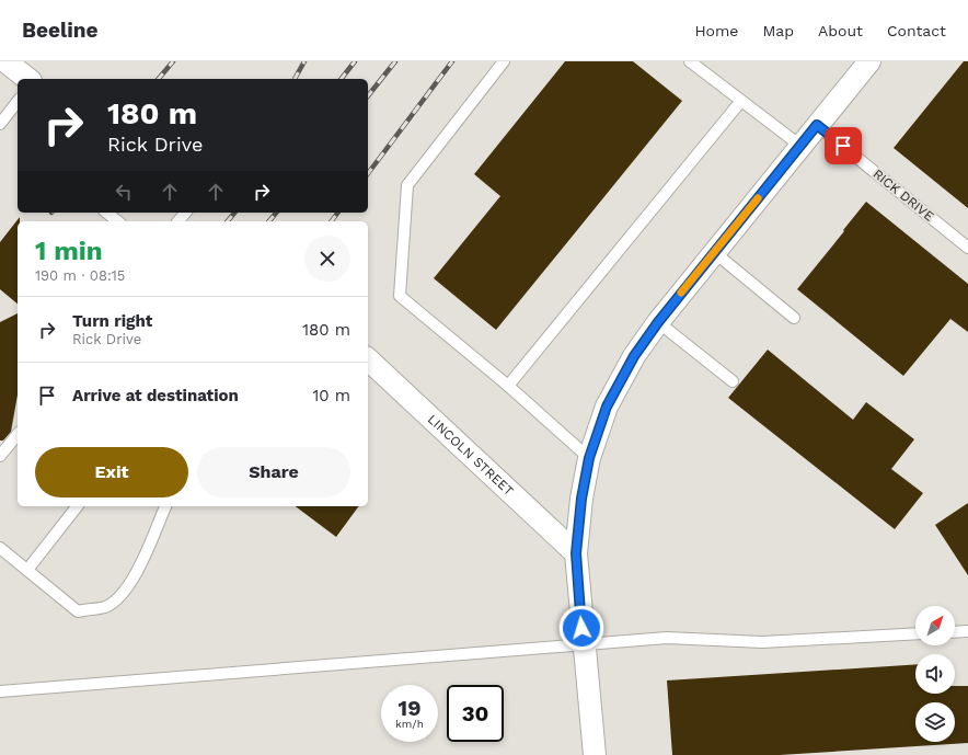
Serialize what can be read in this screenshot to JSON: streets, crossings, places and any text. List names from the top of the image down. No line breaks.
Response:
{"streets":{"street":["LINCOLN STREET"],"lane":["RICK DRIVE"]},"north":"top right","page":{"header":"Beeline","nav":["Home","Map","About","Contact"],"turn":["180 m","Rick Drive"],"heading":["1 min","190 m · 08:15"],"list":[{"name":"Turn right","note":"Rick Drive","value":"180 m"},{"name":"Arrive at destination","value":"10 m"}],"buttons":["Exit","Share"],"speed":"19 km/h","limit":"30"}}
